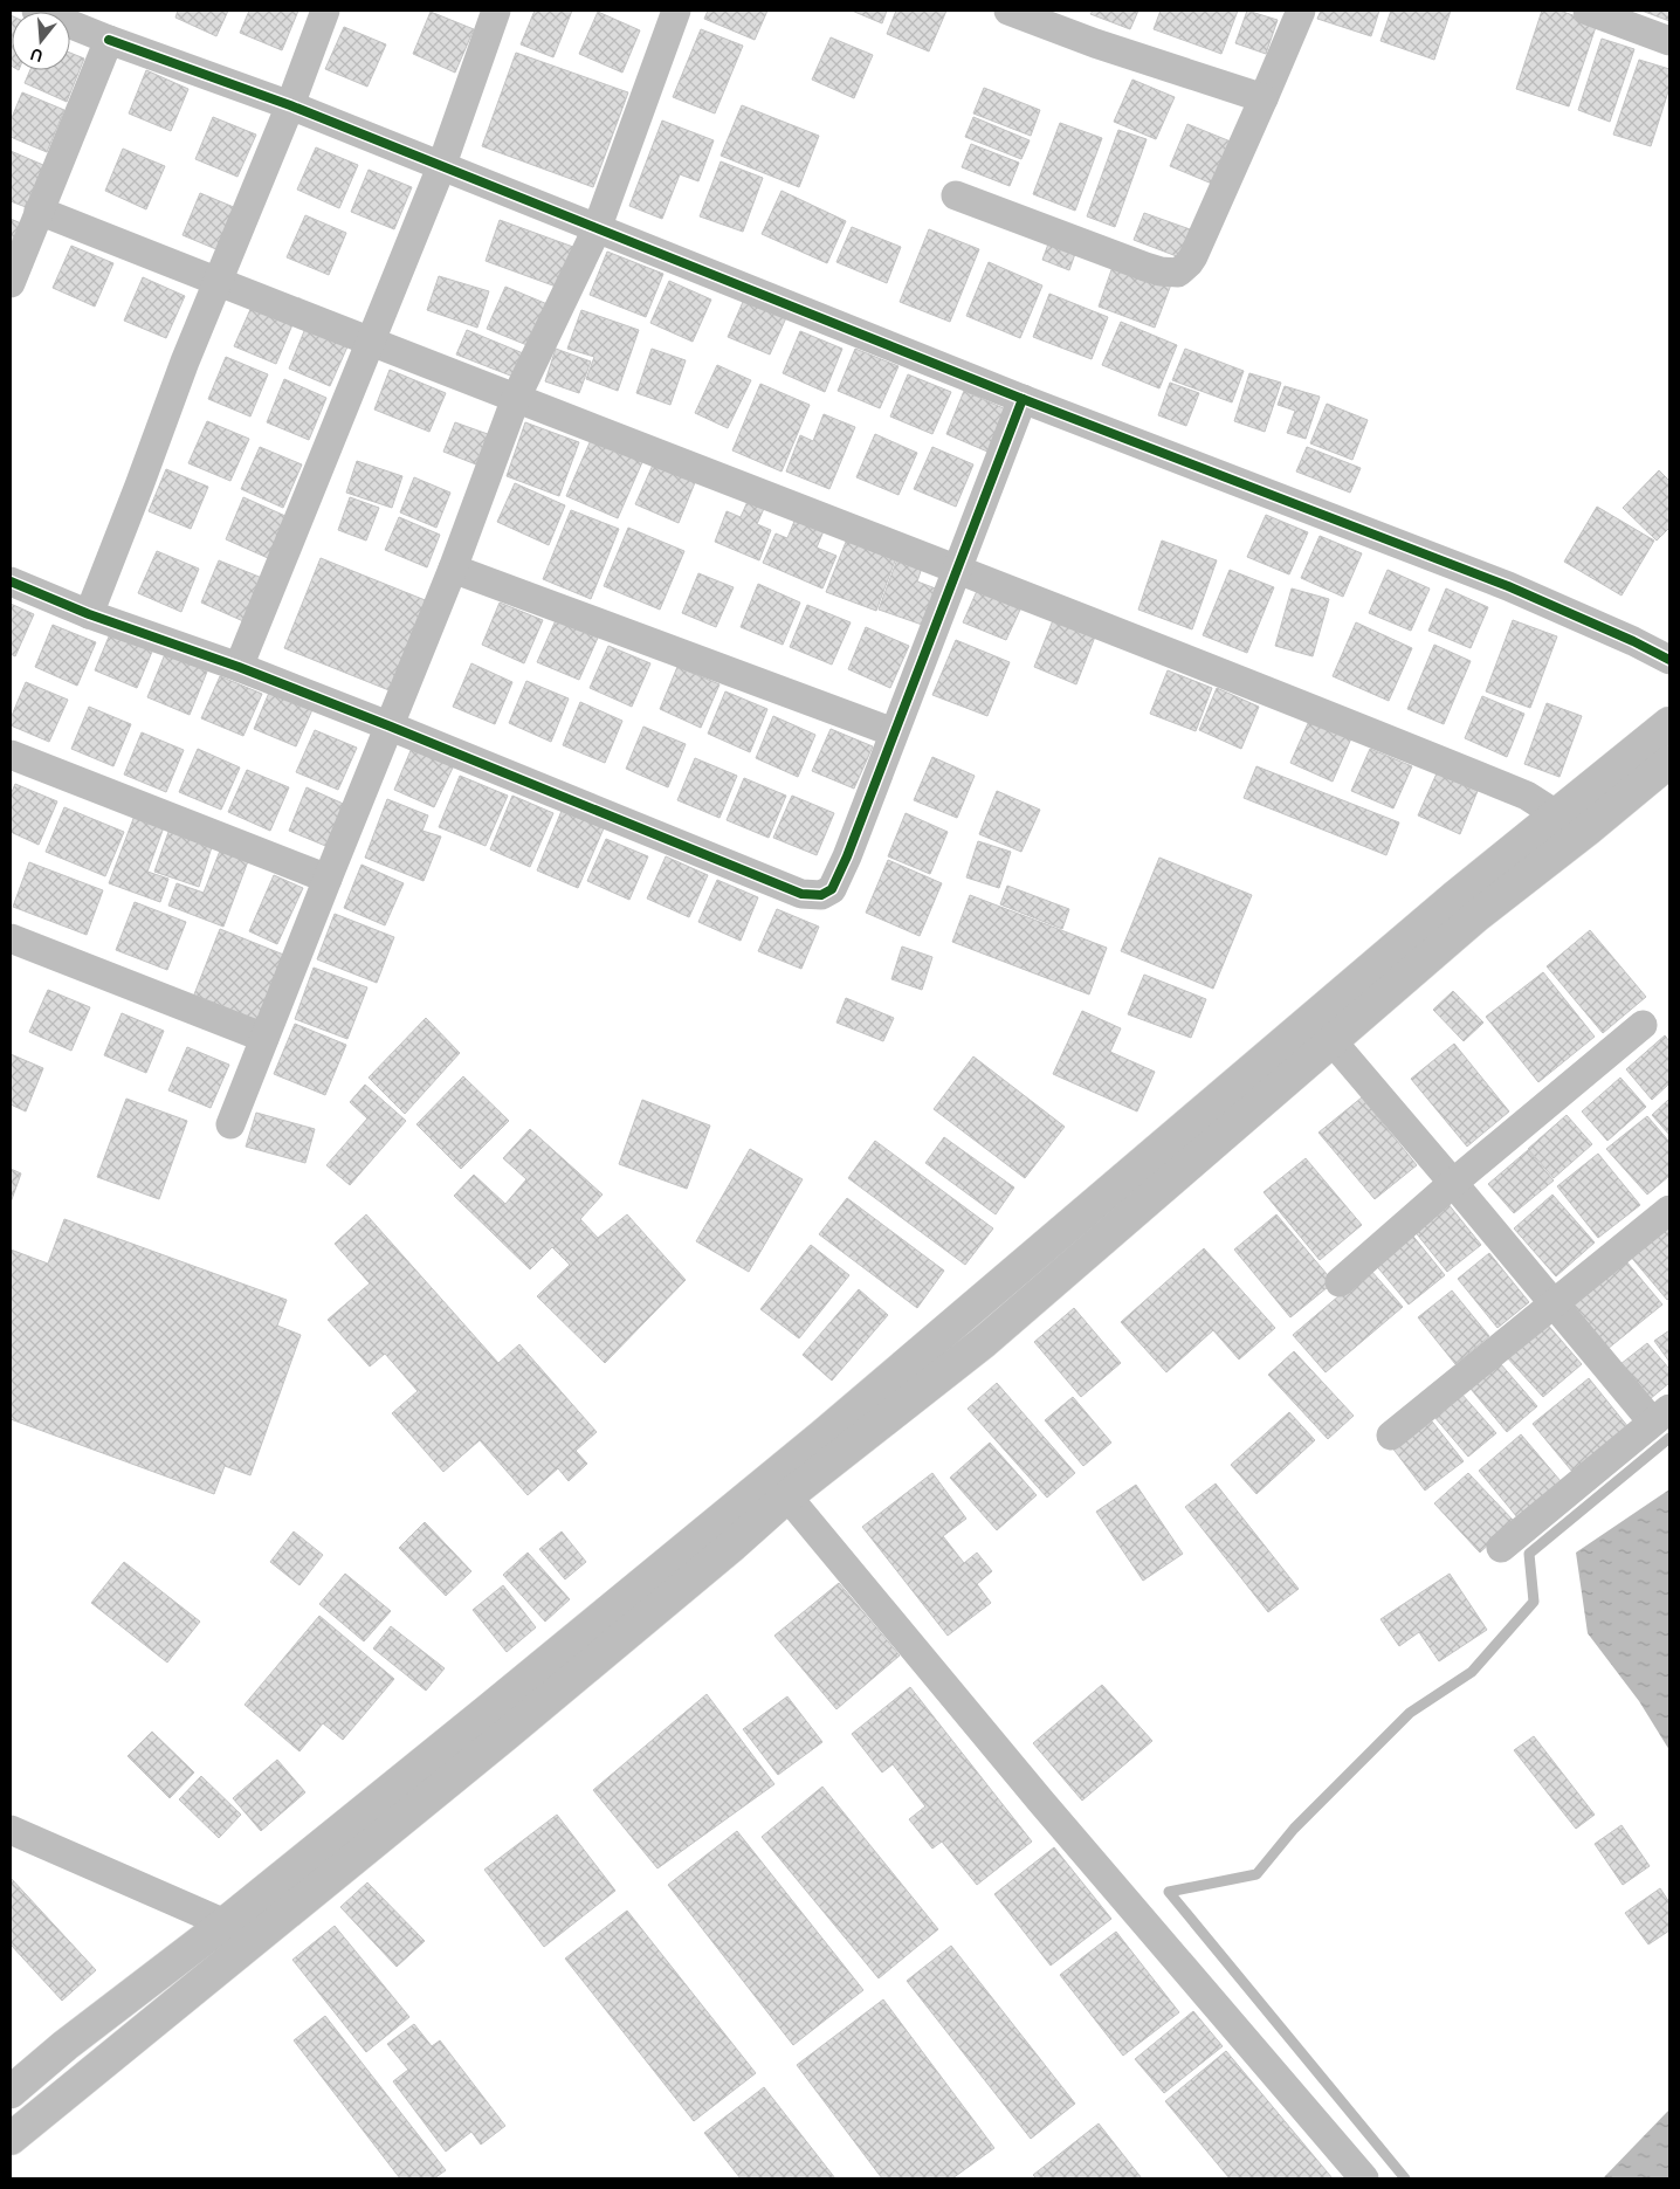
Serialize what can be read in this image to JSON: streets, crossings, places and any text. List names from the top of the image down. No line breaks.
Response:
{"north":"bottom"}
